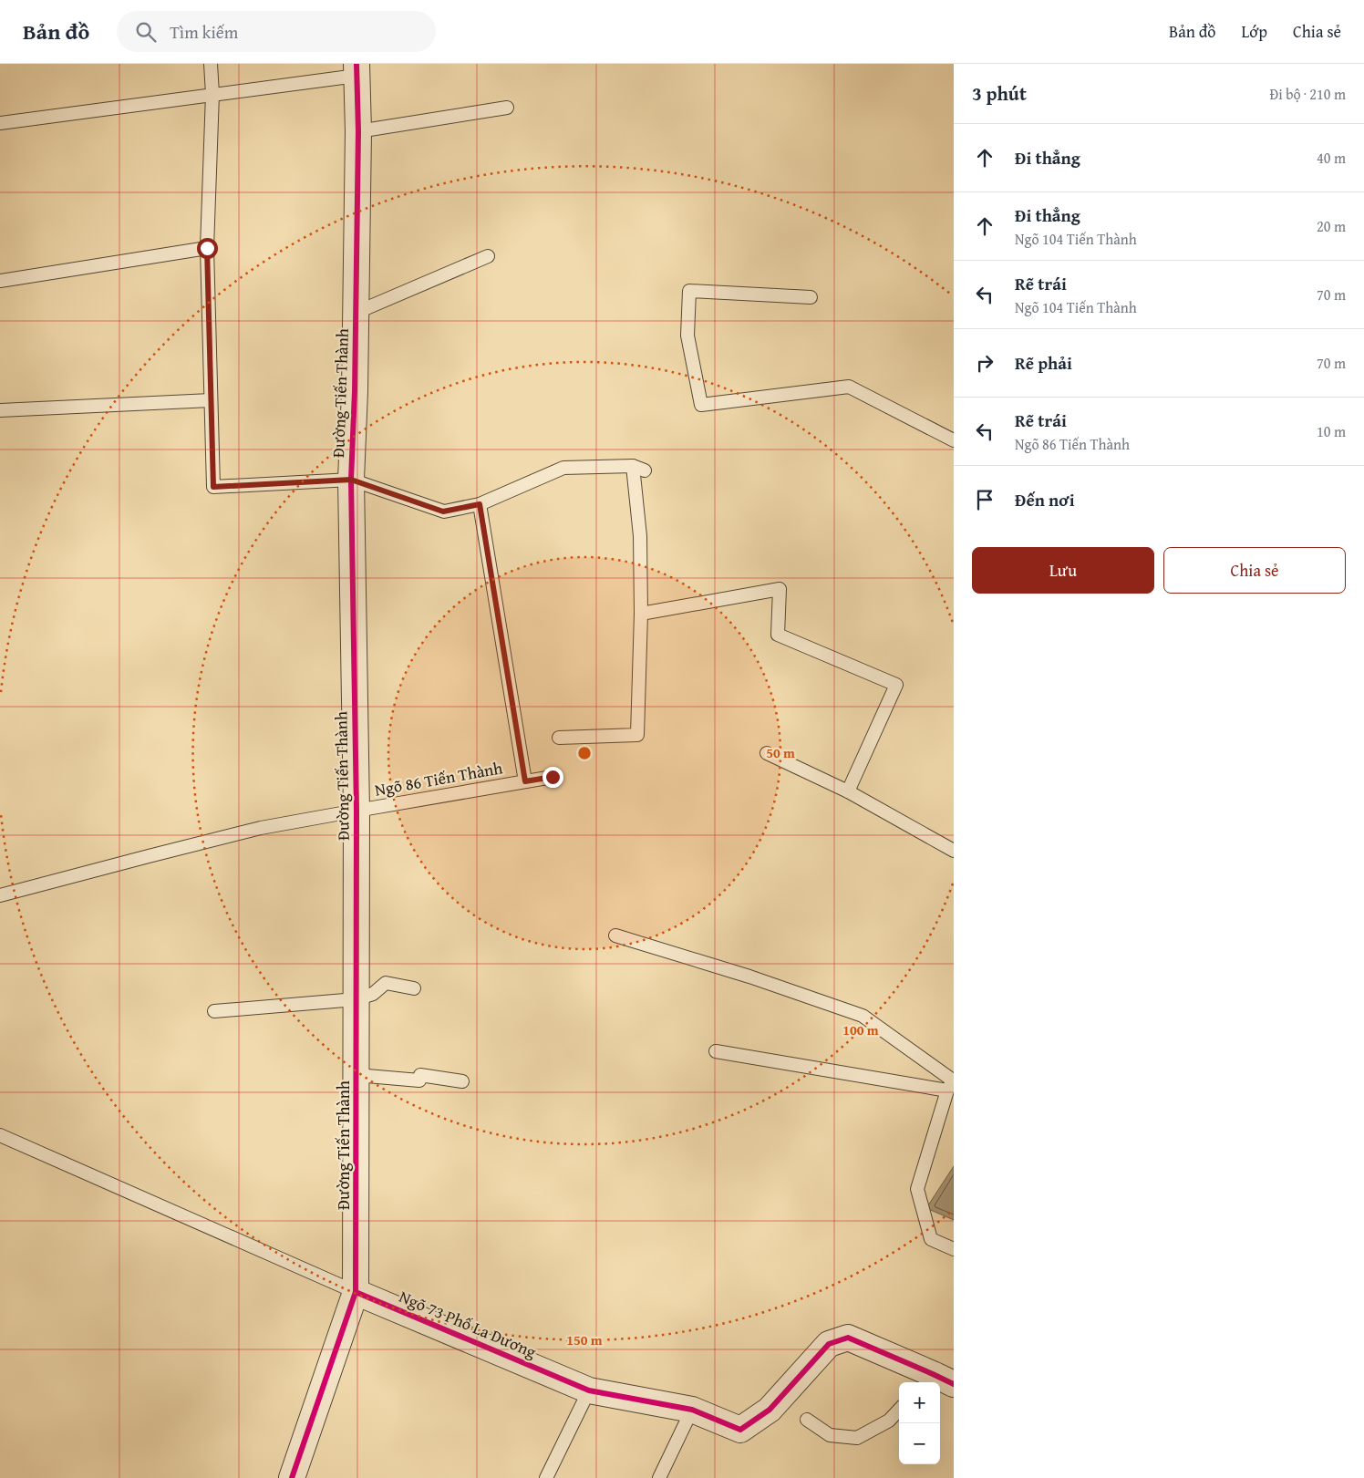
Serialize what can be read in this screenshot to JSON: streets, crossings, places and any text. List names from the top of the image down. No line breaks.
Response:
{"streets":{"street":["Đường Tiến Thành","Ngõ 73 Phố La Dương"],"lane":["Ngõ 86 Tiến Thành"]},"crossings":[["Đường Tiến Thành","Ngõ 86 Tiến Thành"],["Đường Tiến Thành","Ngõ 73 Phố La Dương"]],"page":{"header":"Bản đồ","search":"Tìm kiếm","nav":["Bản đồ","Lớp","Chia sẻ"],"heading":["3 phút","Đi bộ · 210 m"],"list":[["Đi thẳng","40 m"],["Đi thẳng","Ngõ 104 Tiến Thành","20 m"],["Rẽ trái","Ngõ 104 Tiến Thành","70 m"],["Rẽ phải","70 m"],["Rẽ trái","Ngõ 86 Tiến Thành","10 m"],"Đến nơi"],"buttons":["Lưu","Chia sẻ"],"map_buttons":["+","−"]},"rings":["50 m","100 m","150 m"]}
